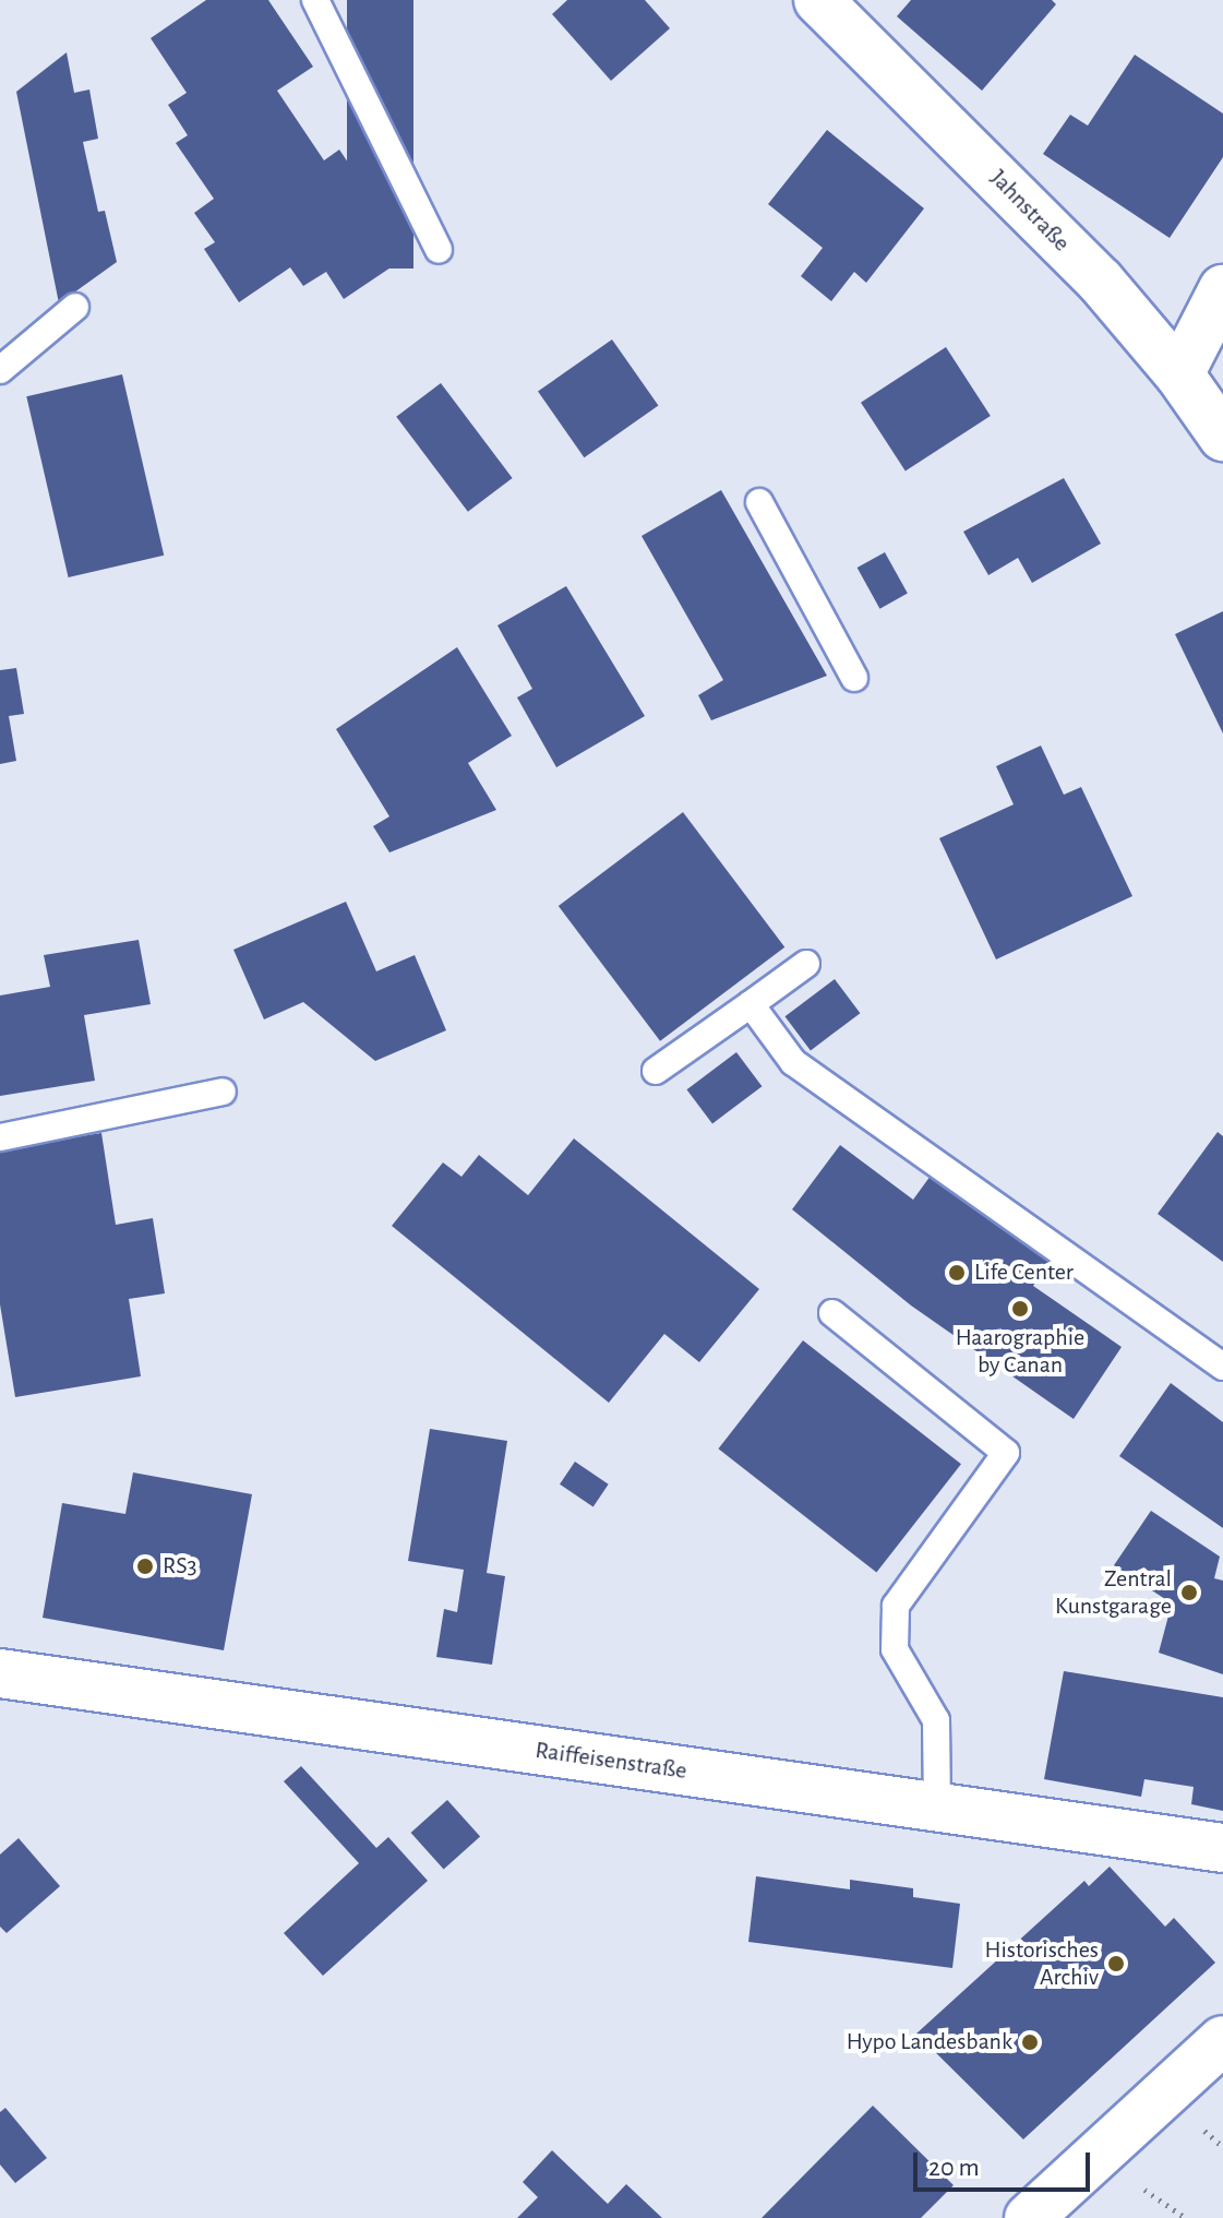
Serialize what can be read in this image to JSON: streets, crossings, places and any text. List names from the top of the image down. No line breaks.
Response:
{"streets":{"street":["Jahnstraße","Raiffeisenstraße"]},"places":["Life Center","Haarographie by Canan","RS3","Zentral Kunstgarage","Historisches Archiv","Hypo Landesbank"],"scale_bar":"20 m"}
